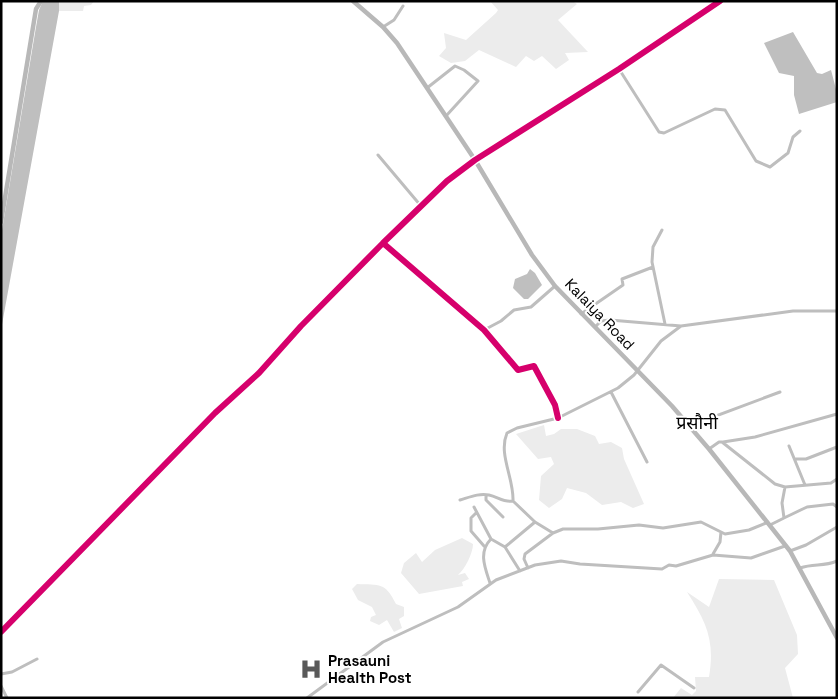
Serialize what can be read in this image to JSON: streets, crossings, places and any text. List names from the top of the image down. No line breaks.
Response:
{"streets":{"main road":["Kalaiya Road"]},"districts":["प्रसौनी"],"places":{"hospital":["Prasauni Health Post"]}}
